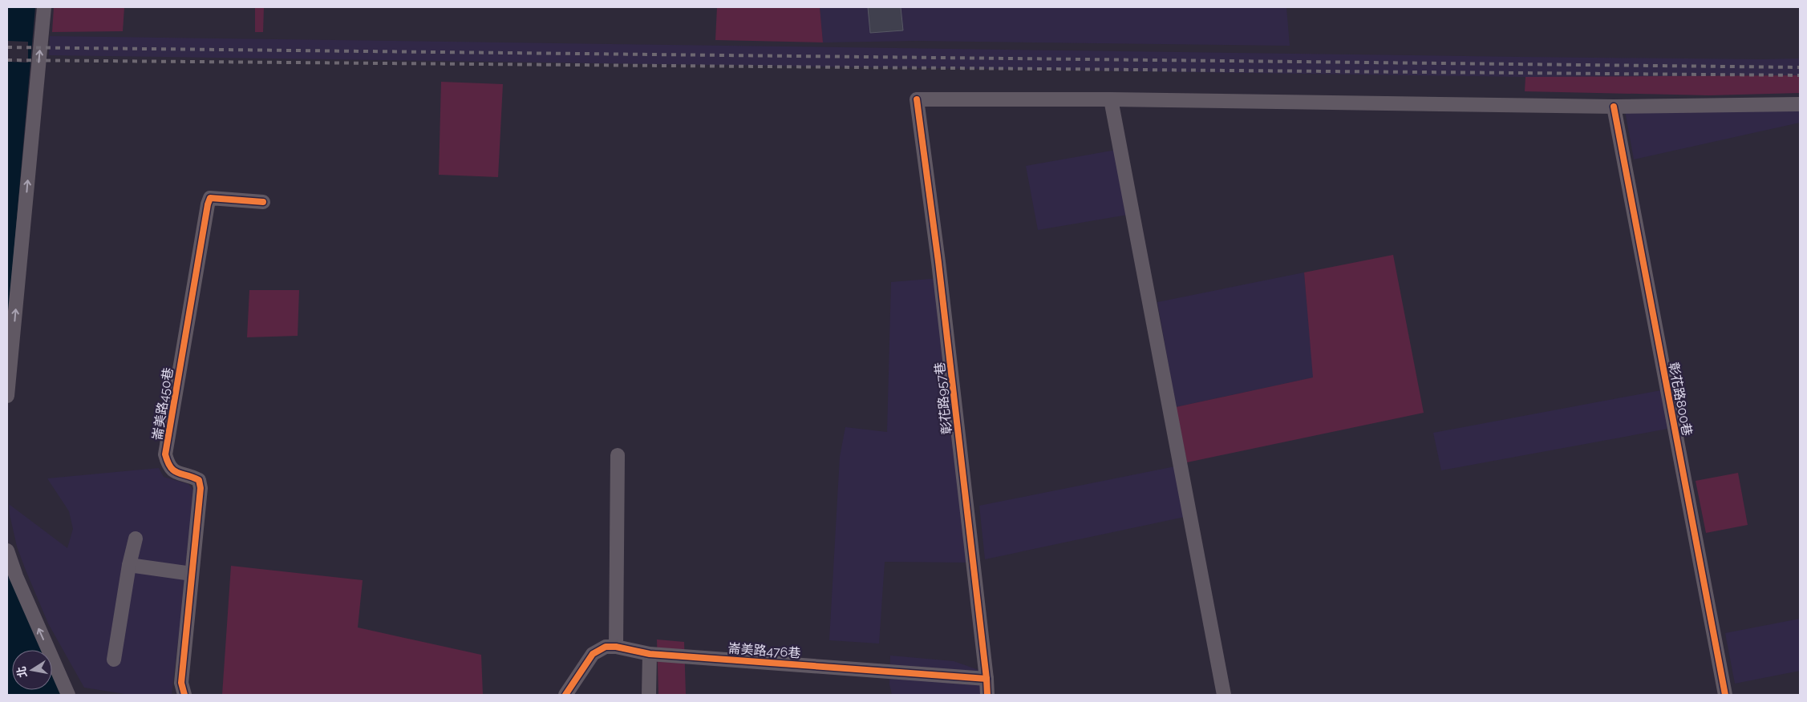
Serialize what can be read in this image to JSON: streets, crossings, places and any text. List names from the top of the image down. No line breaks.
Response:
{"streets":{"street":["彰花路957巷","彰花路800巷","崙美路450巷","崙美路476巷"]},"crossings":[["彰花路957巷","崙美路476巷"]],"north":"left"}
